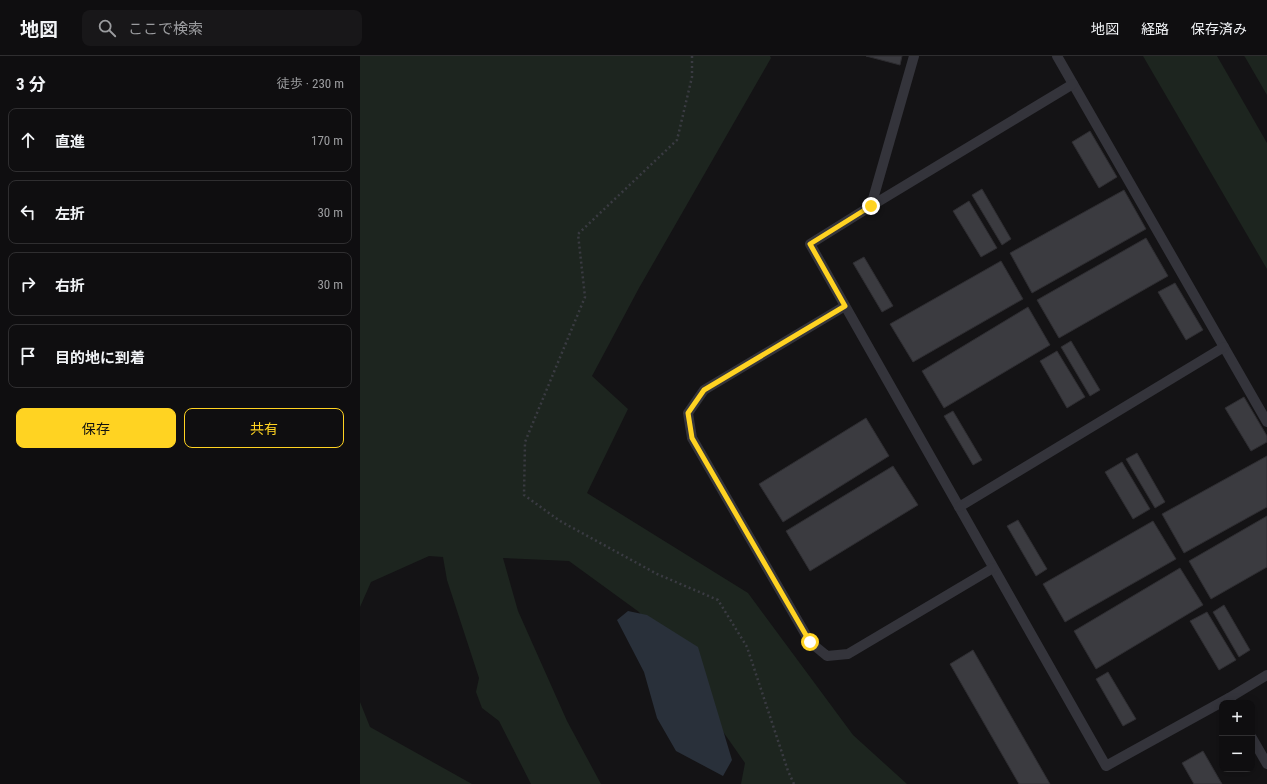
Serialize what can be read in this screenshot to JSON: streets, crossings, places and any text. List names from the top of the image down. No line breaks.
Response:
{"page":{"header":"地図","search":"ここで検索","nav":["地図","経路","保存済み"],"heading":["3 分","徒歩 · 230 m"],"list":[["直進","170 m"],["左折","30 m"],["右折","30 m"],"目的地に到着"],"buttons":["保存","共有"],"map_buttons":["+","−"]}}
